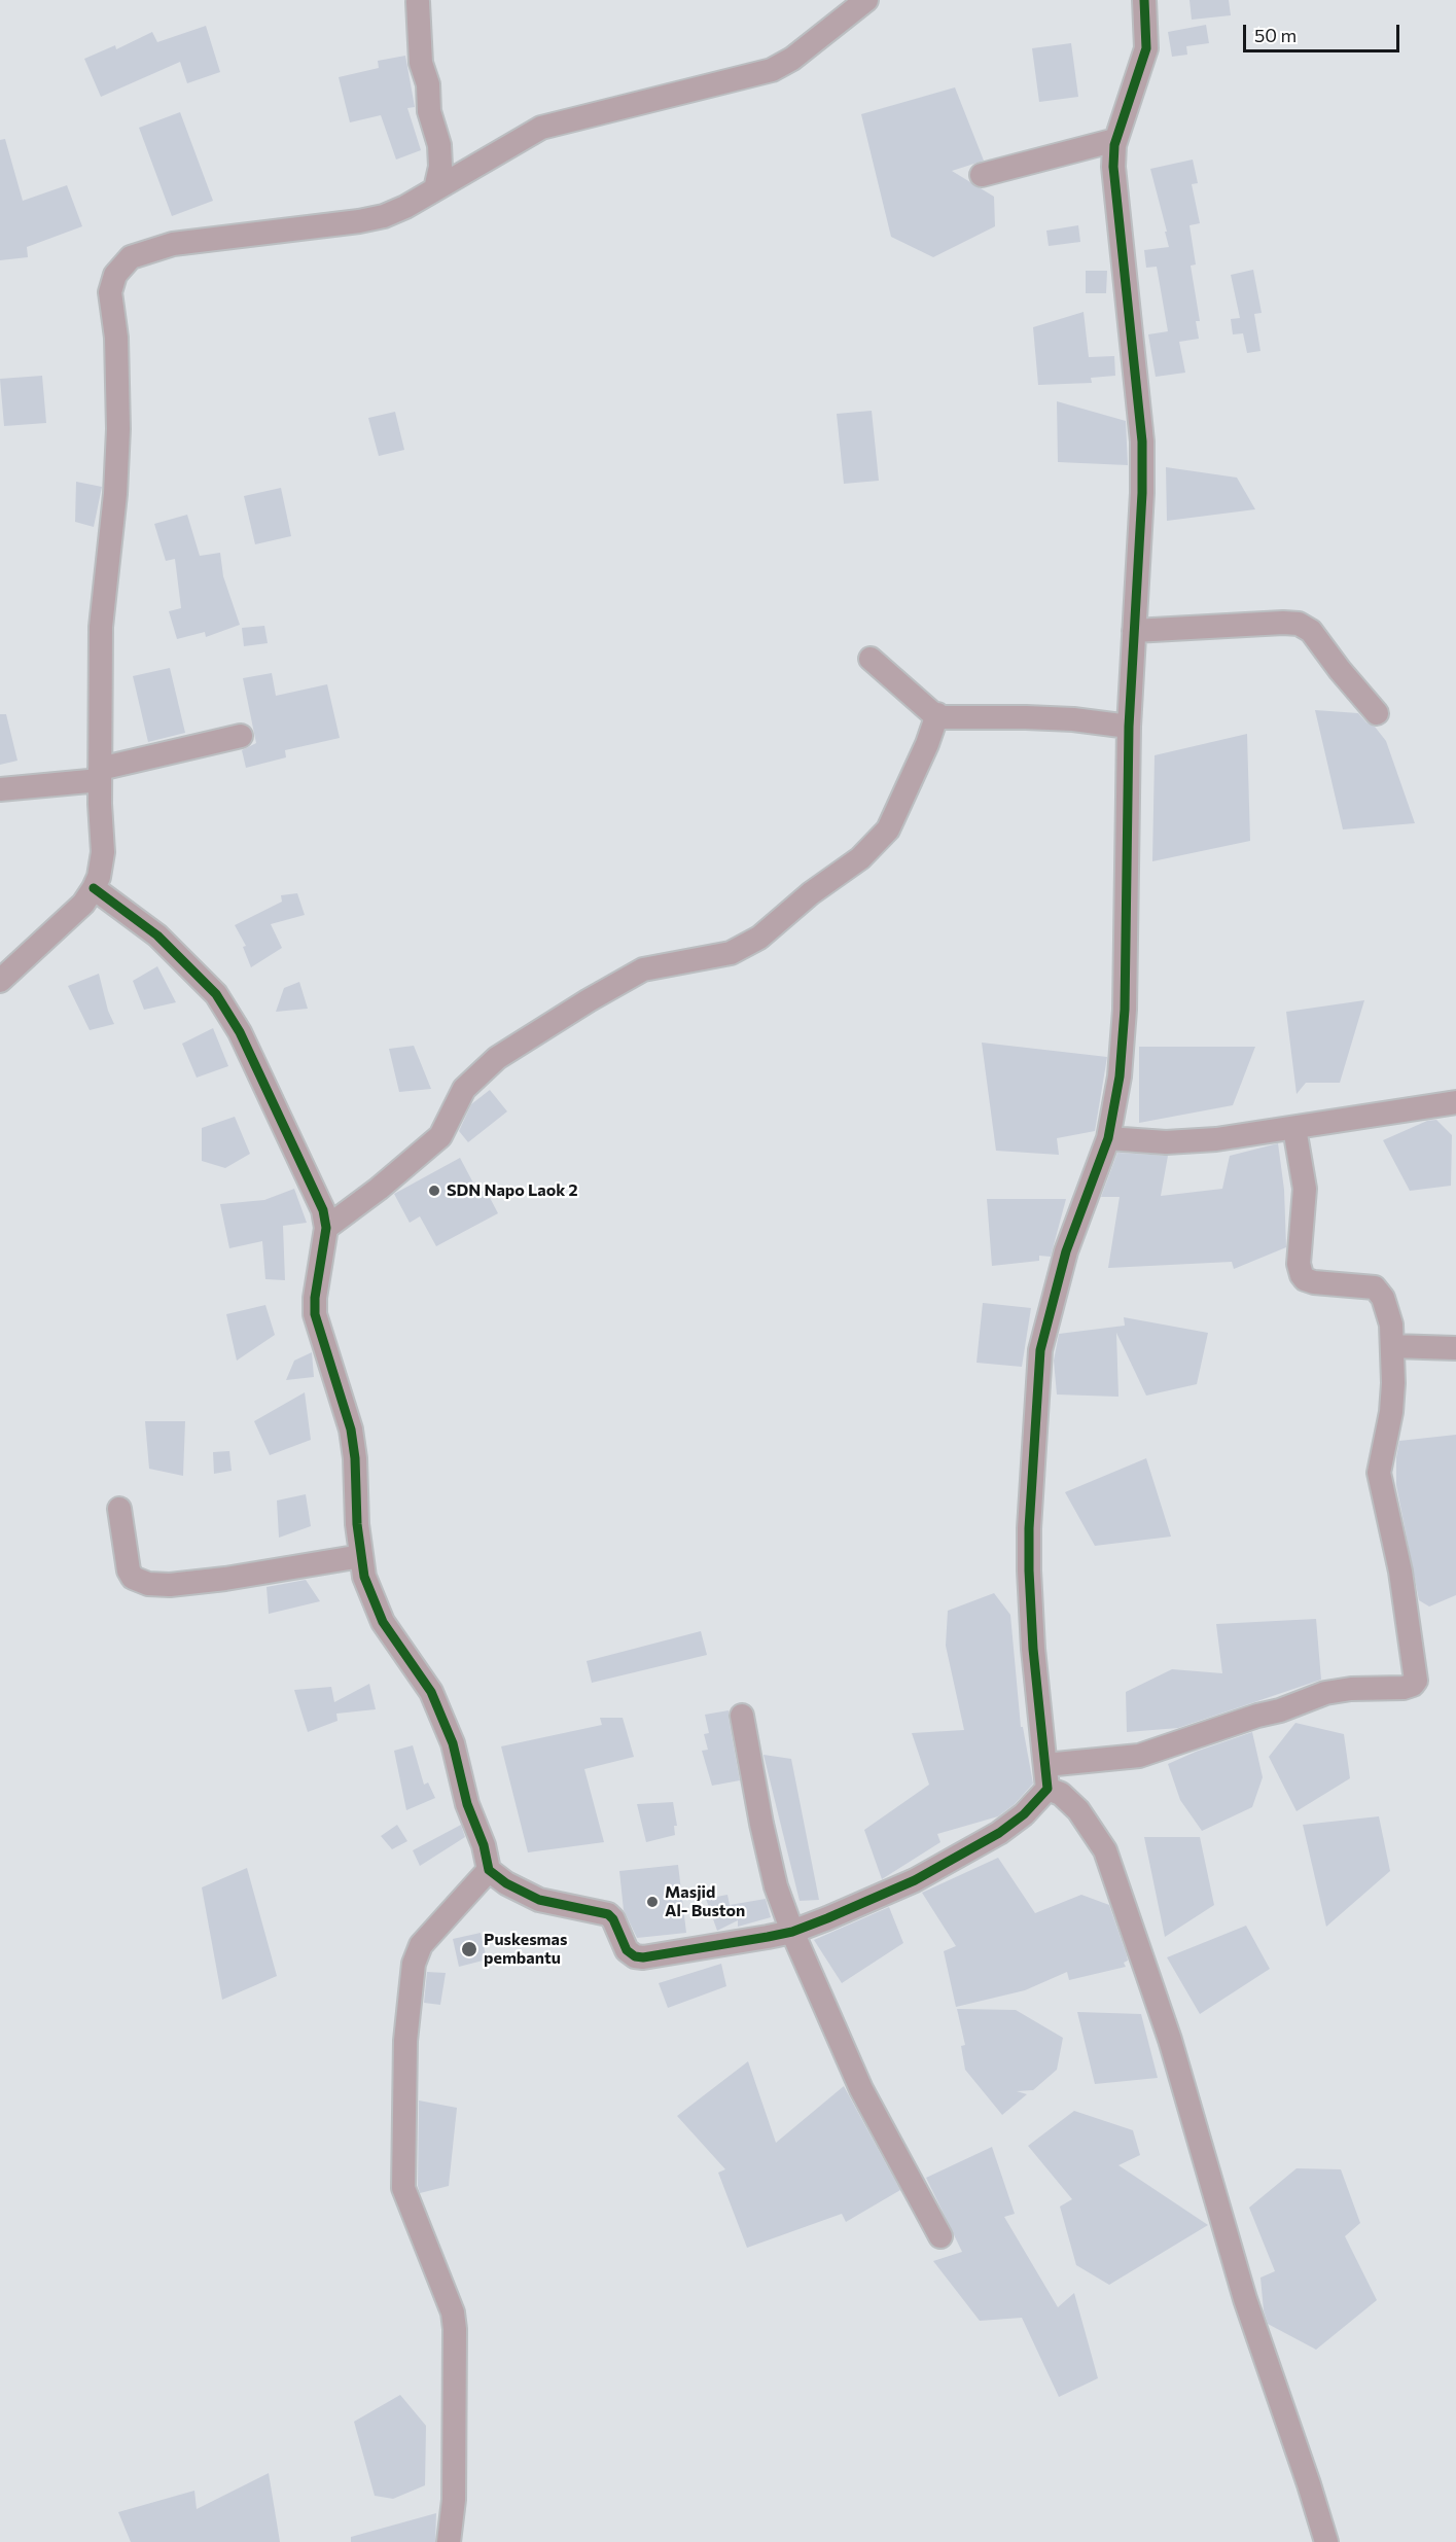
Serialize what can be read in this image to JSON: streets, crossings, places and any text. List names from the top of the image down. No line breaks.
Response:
{"places":["SDN Napo Laok 2","Masjid Al- Buston","Puskesmas pembantu"],"scale_bar":"50 m"}
